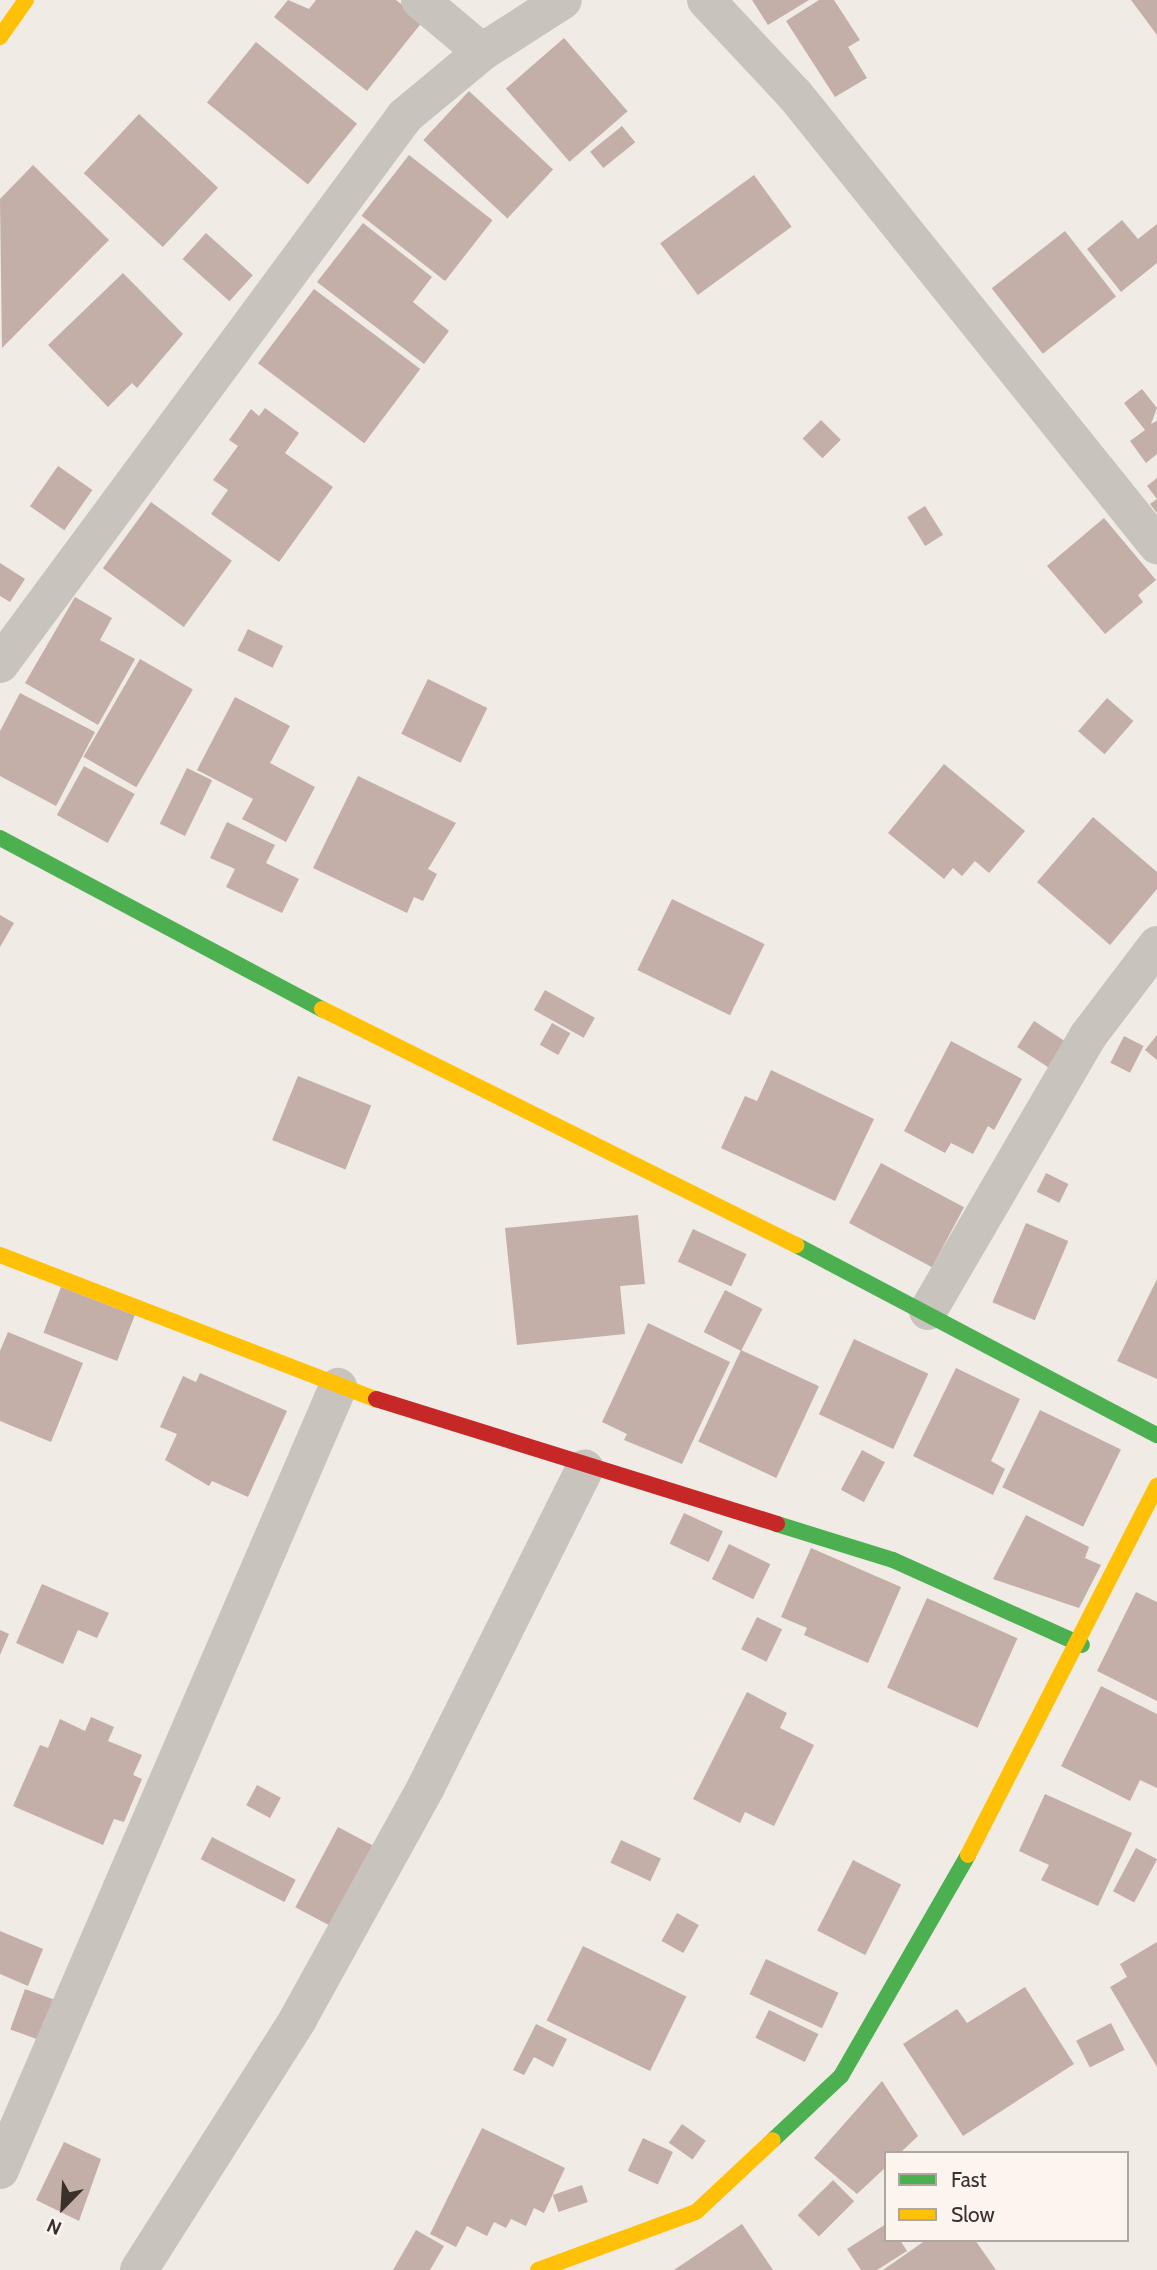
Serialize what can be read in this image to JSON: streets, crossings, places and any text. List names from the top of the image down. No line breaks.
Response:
{"legend":["Fast","Slow"],"north":"bottom left"}
